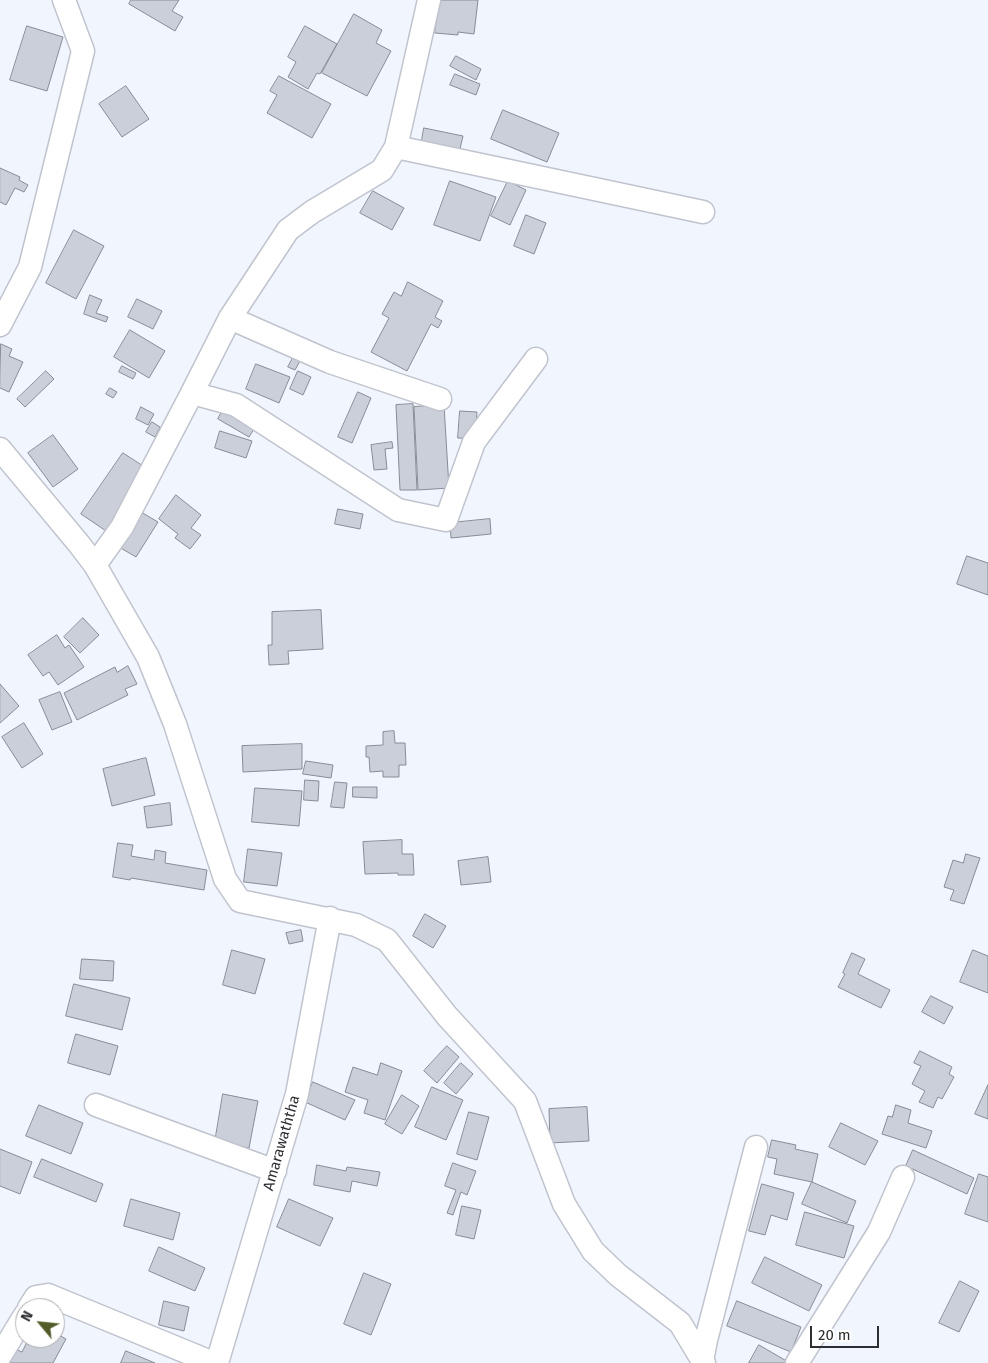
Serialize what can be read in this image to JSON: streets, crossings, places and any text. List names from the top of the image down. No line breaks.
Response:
{"streets":{"street":["Amarawaththa"]},"scale_bar":"20 m","north":"top left"}
